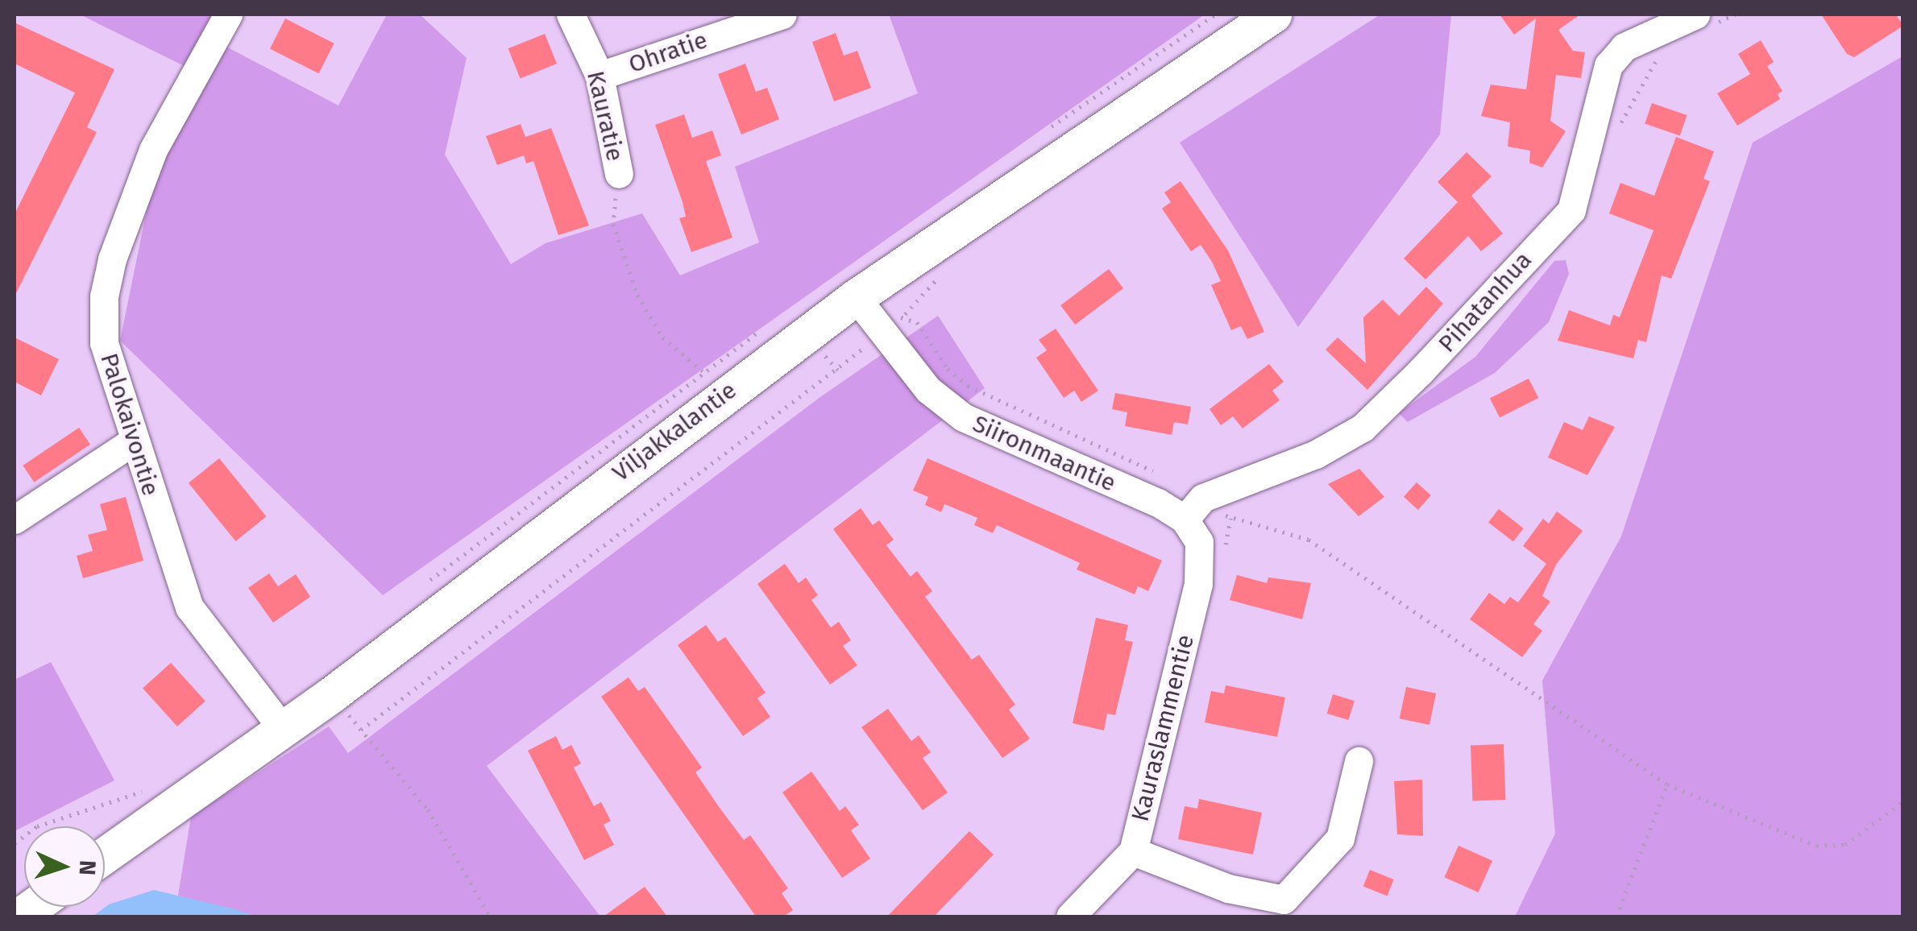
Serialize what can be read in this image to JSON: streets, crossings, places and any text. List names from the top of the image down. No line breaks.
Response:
{"streets":{"main road":["Viljakkalantie"],"street":["Ohratie","Kauratie","Pihatanhua","Palokaivontie","Siironmaantie","Kauraslammentie"]},"crossings":[["Ohratie","Kauratie"],["Pihatanhua","Siironmaantie"],["Pihatanhua","Kauraslammentie"],["Palokaivontie","Viljakkalantie"],["Viljakkalantie","Siironmaantie"],["Siironmaantie","Kauraslammentie"]],"north":"right"}
